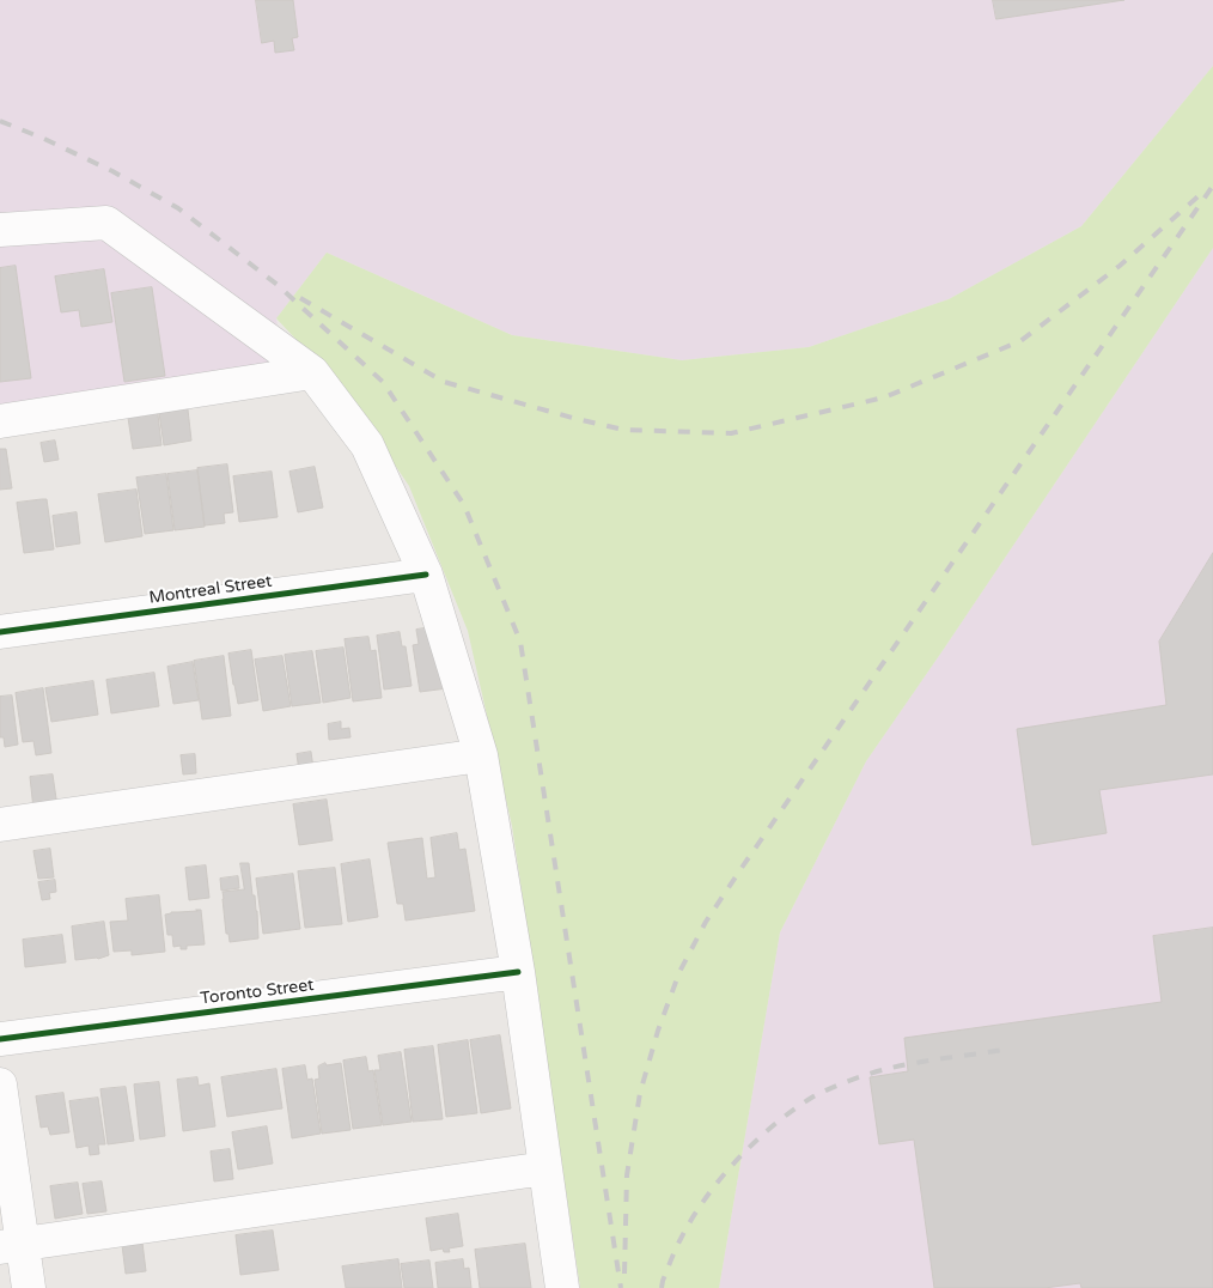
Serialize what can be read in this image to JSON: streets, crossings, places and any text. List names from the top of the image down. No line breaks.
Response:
{"streets":{"street":["Montreal Street","Toronto Street"]}}
